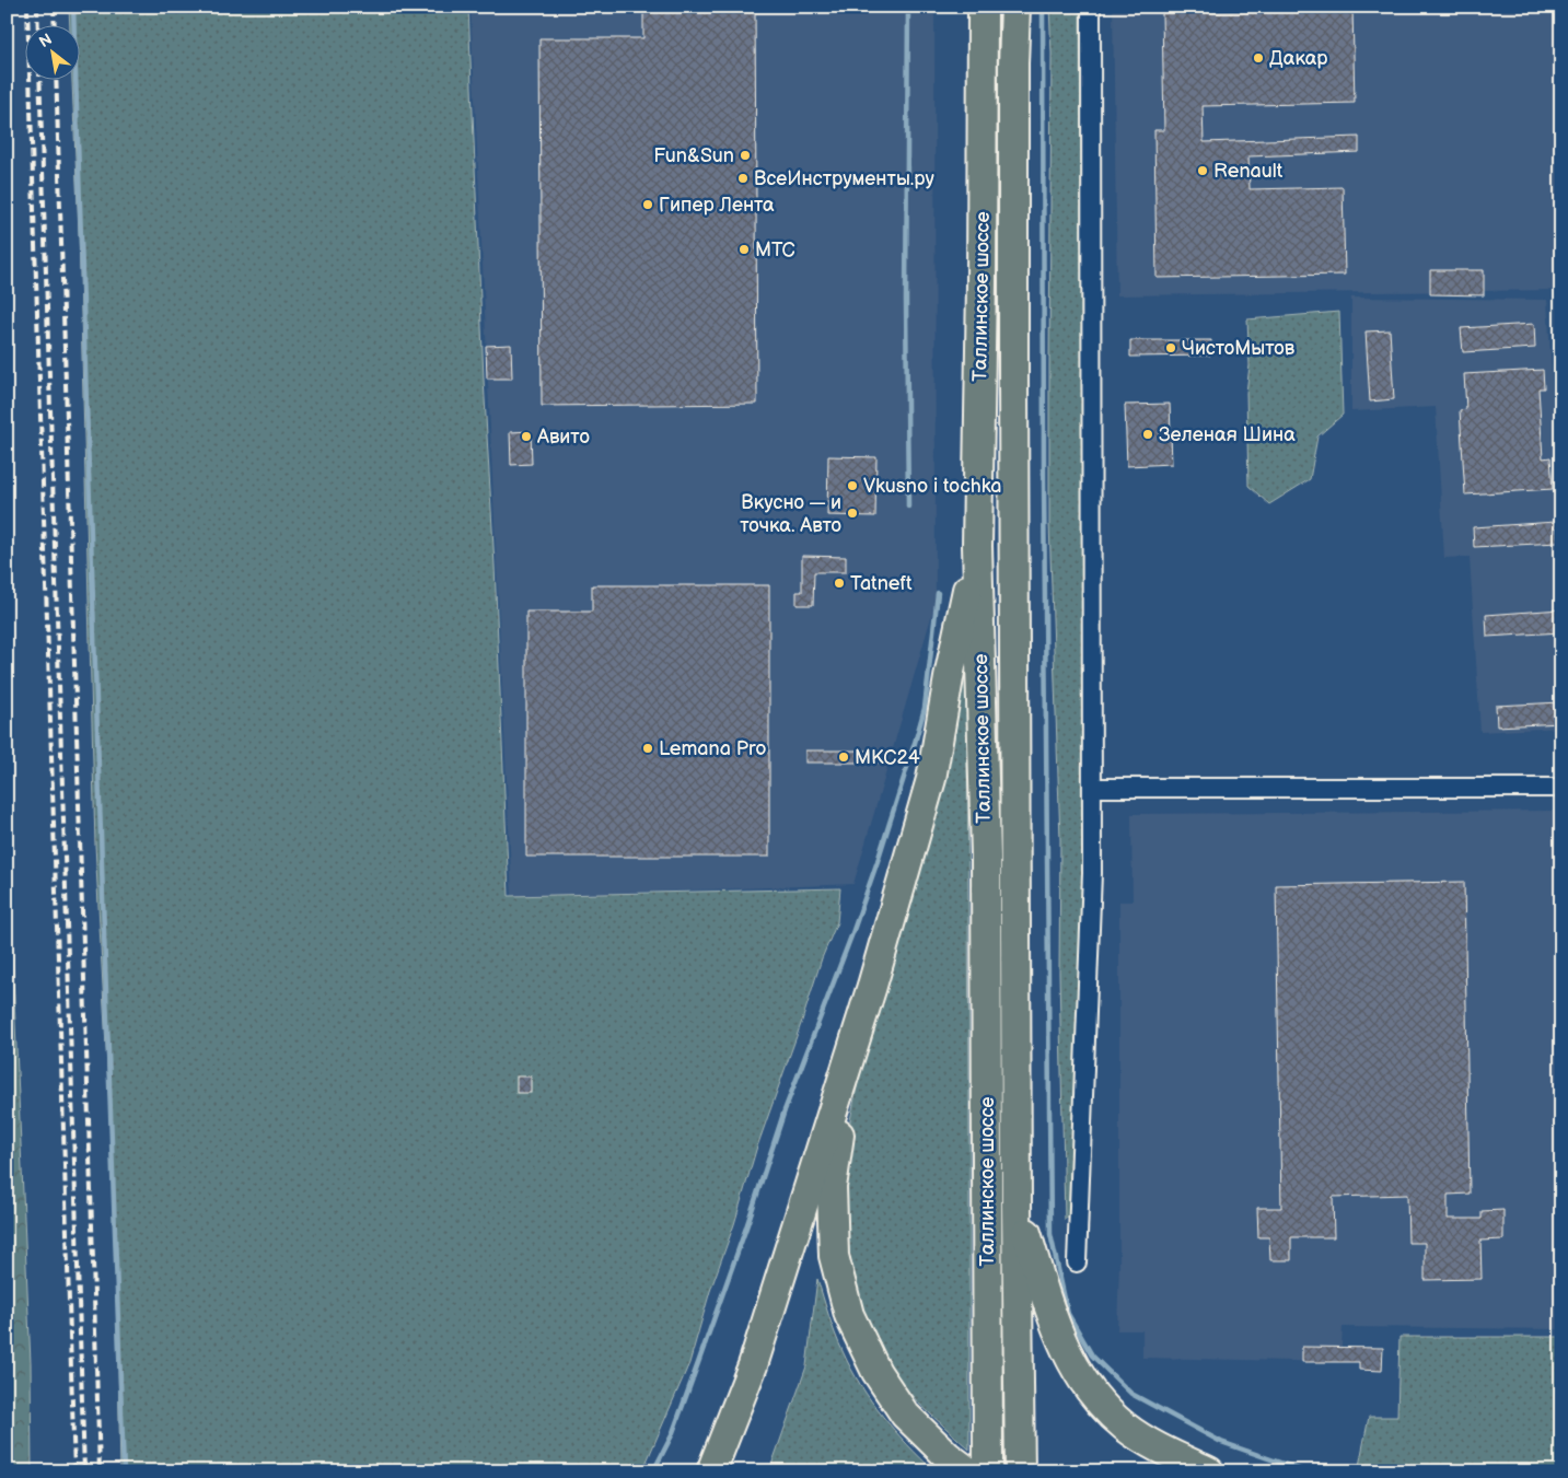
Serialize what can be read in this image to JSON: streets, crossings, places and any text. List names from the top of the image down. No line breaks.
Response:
{"streets":{"main road":["Таллинское шоссе"]},"places":["Дакар","Fun&Sun","Renault","ВсеИнструменты.ру","Гипер Лента","МТС","ЧистоМытов","Зеленая Шина","Авито","Vkusno i tochka","Вкусно — и точка. Авто","Tatneft","Lemana Pro","МКС24"],"north":"top left"}
